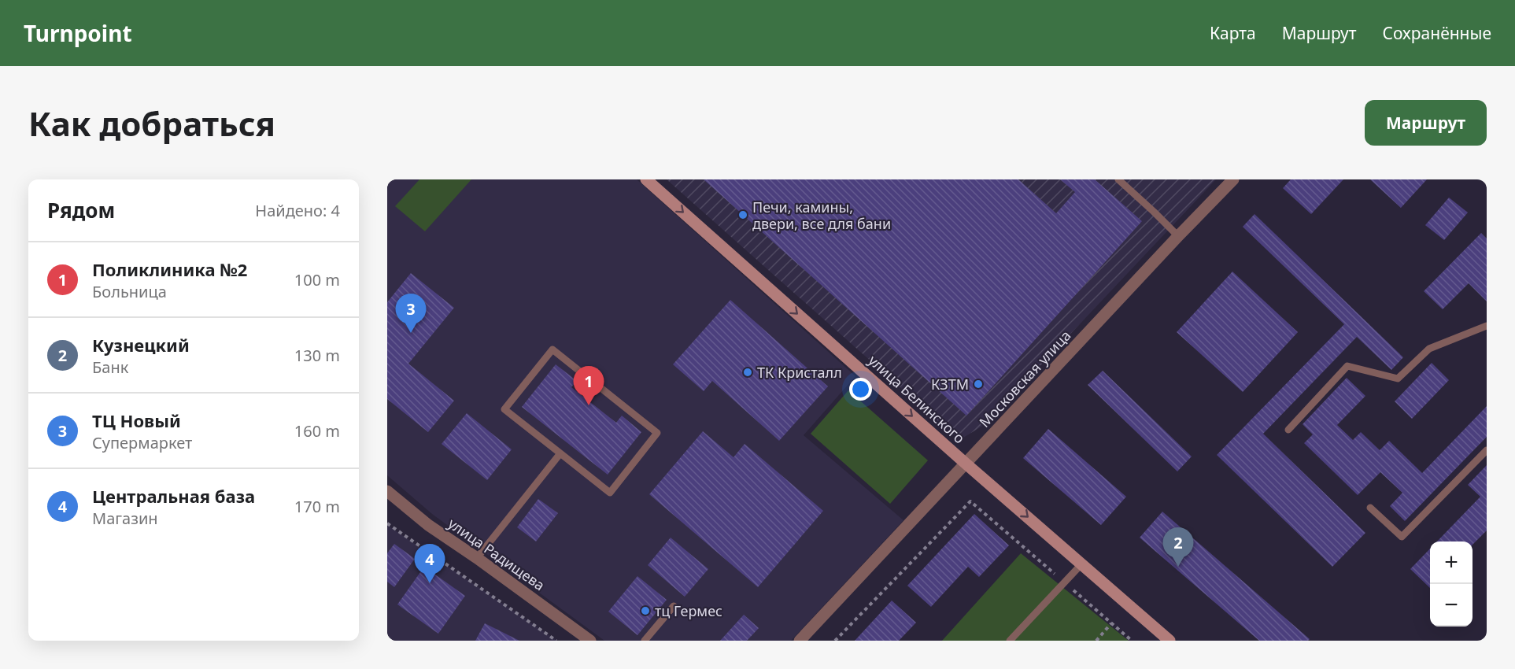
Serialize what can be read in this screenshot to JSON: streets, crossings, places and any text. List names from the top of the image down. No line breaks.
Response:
{"streets":{"street":["Московская улица","улица Белинского","улица Радищева"]},"crossings":[["Московская улица","улица Белинского"]],"one_way":["улица Белинского"],"places":["Печи, камины, двери, все для бани","ТК Кристалл","КЗТМ","тц Гермес"],"page":{"header":"Turnpoint","nav":["Карта","Маршрут","Сохранённые"],"buttons":"Маршрут","title":"Как добраться","heading":["Рядом","Найдено: 4"],"list":[{"mark":"1","name":"Поликлиника №2","note":"Больница","value":"100 m"},{"mark":"2","name":"Кузнецкий","note":"Банк","value":"130 m"},{"mark":"3","name":"ТЦ Новый","note":"Супермаркет","value":"160 m"},{"mark":"4","name":"Центральная база","note":"Магазин","value":"170 m"}],"pins":["3","1","2","4"],"map_buttons":["+","−"]}}
